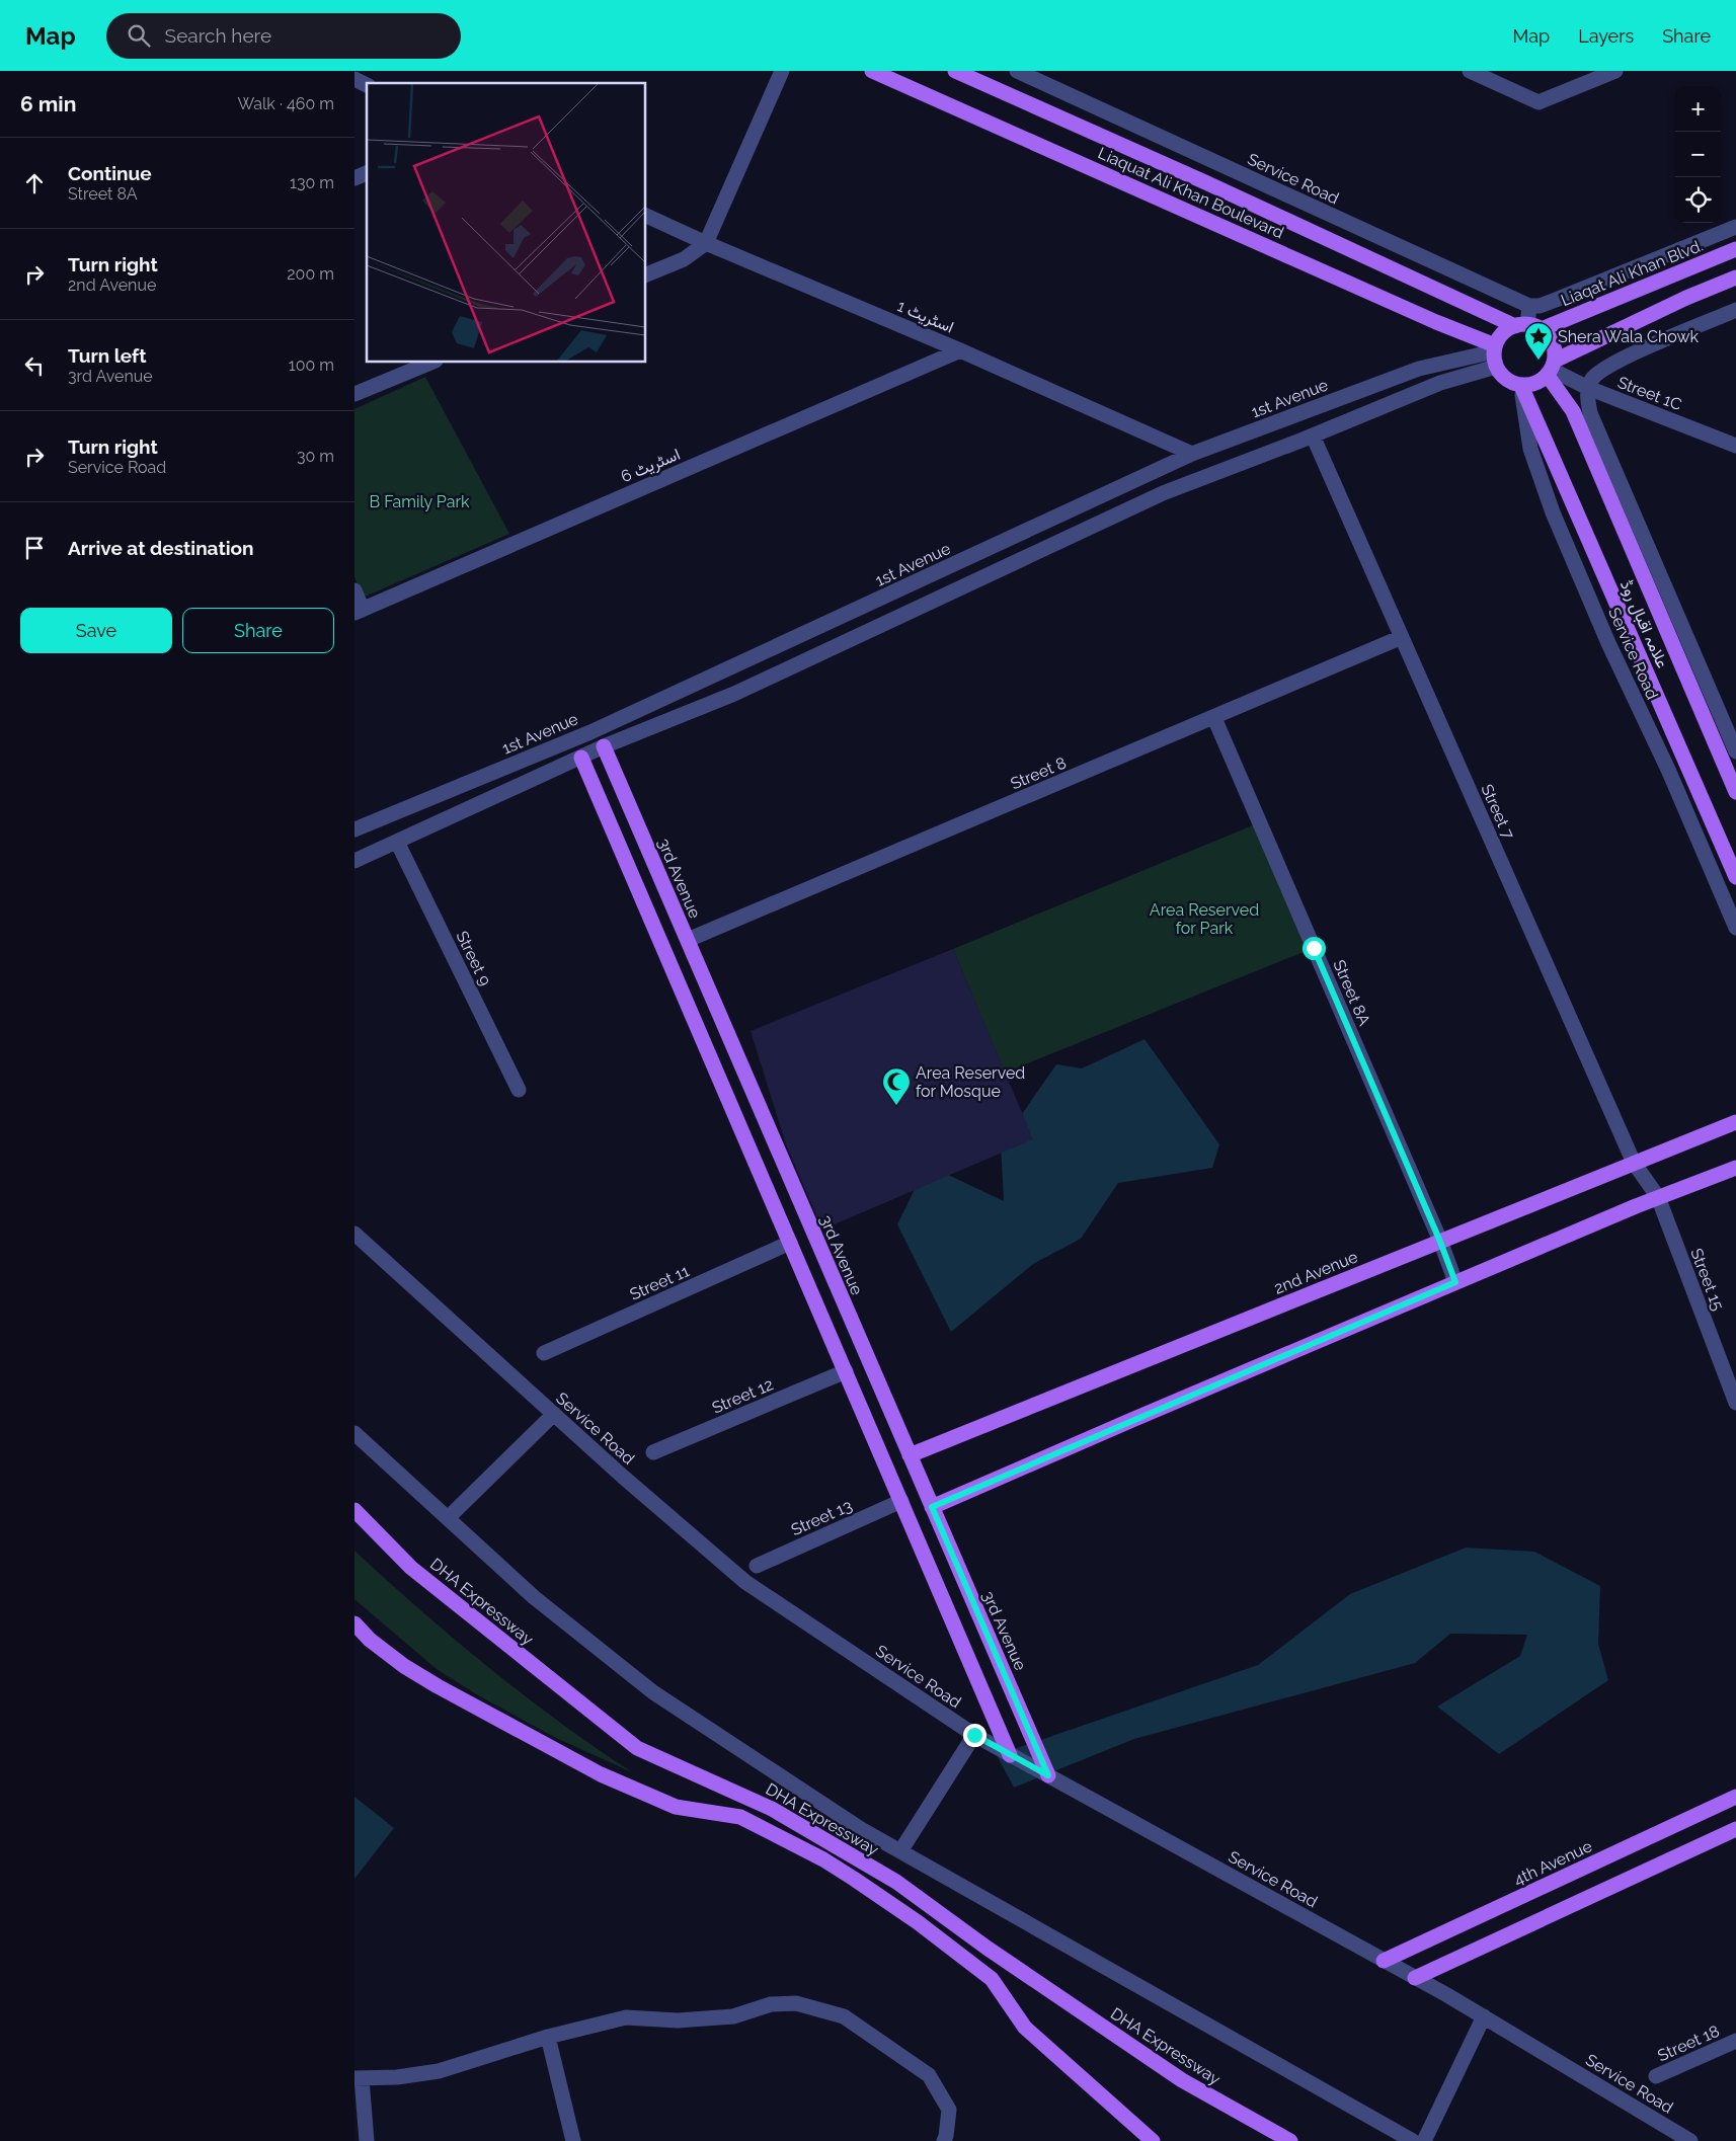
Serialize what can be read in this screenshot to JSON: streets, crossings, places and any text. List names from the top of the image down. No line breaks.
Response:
{"streets":{"main road":["Liaquat Ali Khan Boulevard","Liaqat Ali Khan Blvd.","علامہ اقبال روڈ","3rd Avenue","2nd Avenue","DHA Expressway","4th Avenue"],"street":["Service Road","اسٹریٹ 1","Street 1C","1st Avenue","اسٹریٹ 6","Street 8","Street 7","Street 9","Street 8A","Street 15","Street 11","Street 12","Street 13","Street 18"]},"crossings":[["Service Road","Liaquat Ali Khan Boulevard"],["Service Road","Liaqat Ali Khan Blvd."],["Service Road","Street 1C"],["Service Road","1st Avenue"],["Service Road","علامہ اقبال روڈ"],["Service Road","3rd Avenue"],["Service Road","4th Avenue"],["Liaquat Ali Khan Boulevard","Liaqat Ali Khan Blvd."],["Liaquat Ali Khan Boulevard","Street 1C"],["Liaquat Ali Khan Boulevard","1st Avenue"],["Liaquat Ali Khan Boulevard","علامہ اقبال روڈ"],["Liaqat Ali Khan Blvd.","Street 1C"],["Liaqat Ali Khan Blvd.","1st Avenue"],["Liaqat Ali Khan Blvd.","علامہ اقبال روڈ"],["اسٹریٹ 1","1st Avenue"],["اسٹریٹ 1","اسٹریٹ 6"],["Street 1C","1st Avenue"],["Street 1C","علامہ اقبال روڈ"],["1st Avenue","علامہ اقبال روڈ"],["Street 8","Street 7"],["Street 8","3rd Avenue"],["Street 8","Street 8A"],["Street 7","2nd Avenue"],["Street 7","Street 15"],["3rd Avenue","2nd Avenue"],["Street 8A","2nd Avenue"]],"parks":["B Family Park","Area Reserved for Park"],"places":{"place":["Shera Wala Chowk"],"mosque":["Area Reserved for Mosque"]},"page":{"header":"Map","search":"Search here","nav":["Map","Layers","Share"],"heading":["6 min","Walk · 460 m"],"map_buttons":["+","−"],"list":[["Continue","Street 8A","130 m"],["Turn right","2nd Avenue","200 m"],["Turn left","3rd Avenue","100 m"],["Turn right","Service Road","30 m"],"Arrive at destination"],"buttons":["Save","Share"]}}
